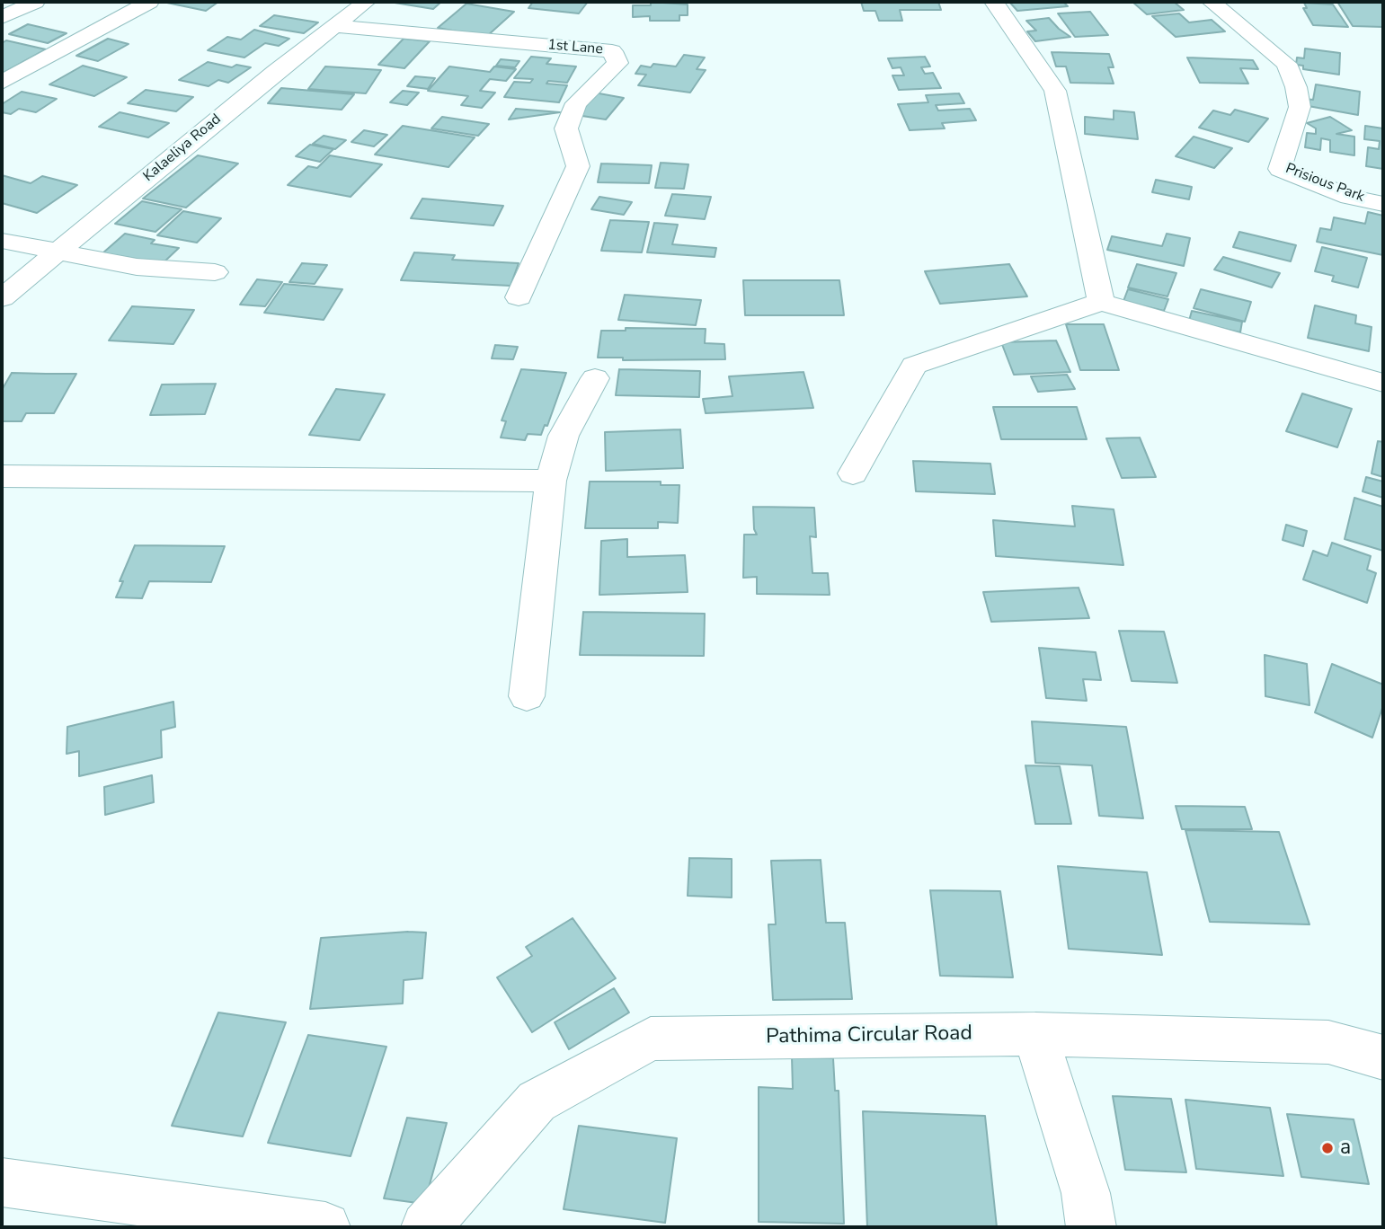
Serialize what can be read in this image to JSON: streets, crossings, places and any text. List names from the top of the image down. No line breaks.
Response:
{"streets":{"street":["1st Lane","Kalaeliya Road","Prisious Park","Pathima Circular Road"]},"crossings":[["1st Lane","Kalaeliya Road"]],"places":["a"]}
